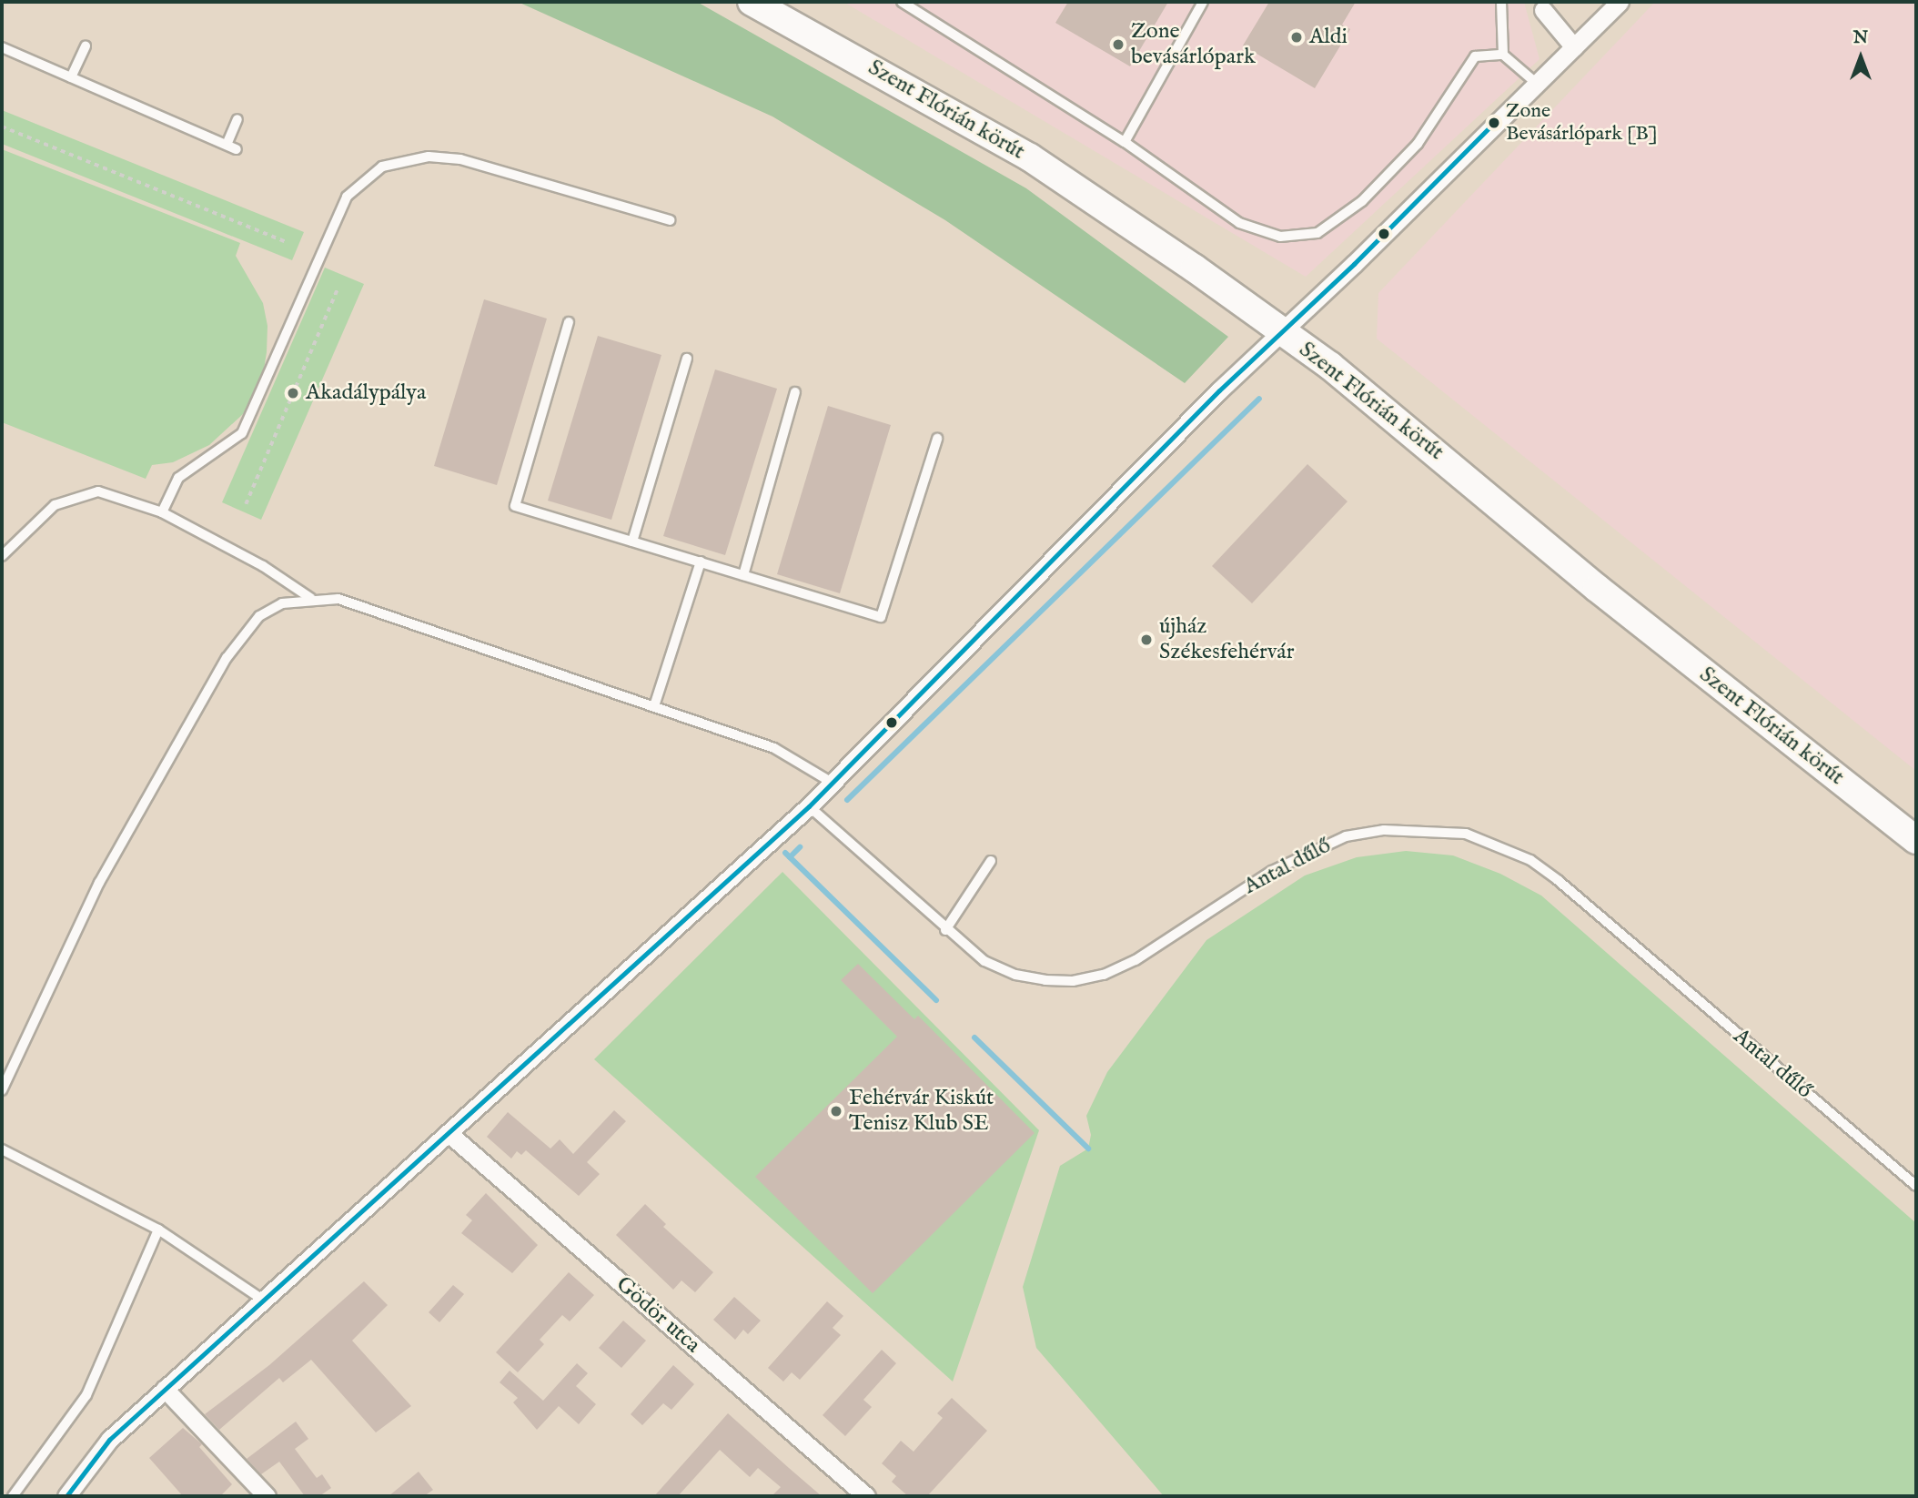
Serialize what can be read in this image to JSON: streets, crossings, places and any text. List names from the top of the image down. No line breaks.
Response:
{"streets":{"main road":["Szent Flórián körút"],"street":["Gödör utca"],"lane":["Antal dűlő"]},"places":["Aldi","Zone bevásárlópark","Zone Bevásárlópark [B]","Akadálypálya","újház Székesfehérvár","Fehérvár Kiskút Tenisz Klub SE"],"north":"top"}
